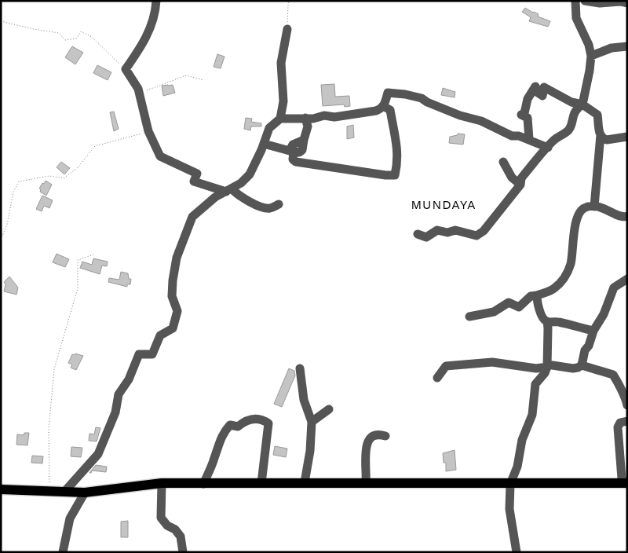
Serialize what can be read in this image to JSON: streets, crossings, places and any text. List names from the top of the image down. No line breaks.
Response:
{"districts":["MUNDAYA"]}
